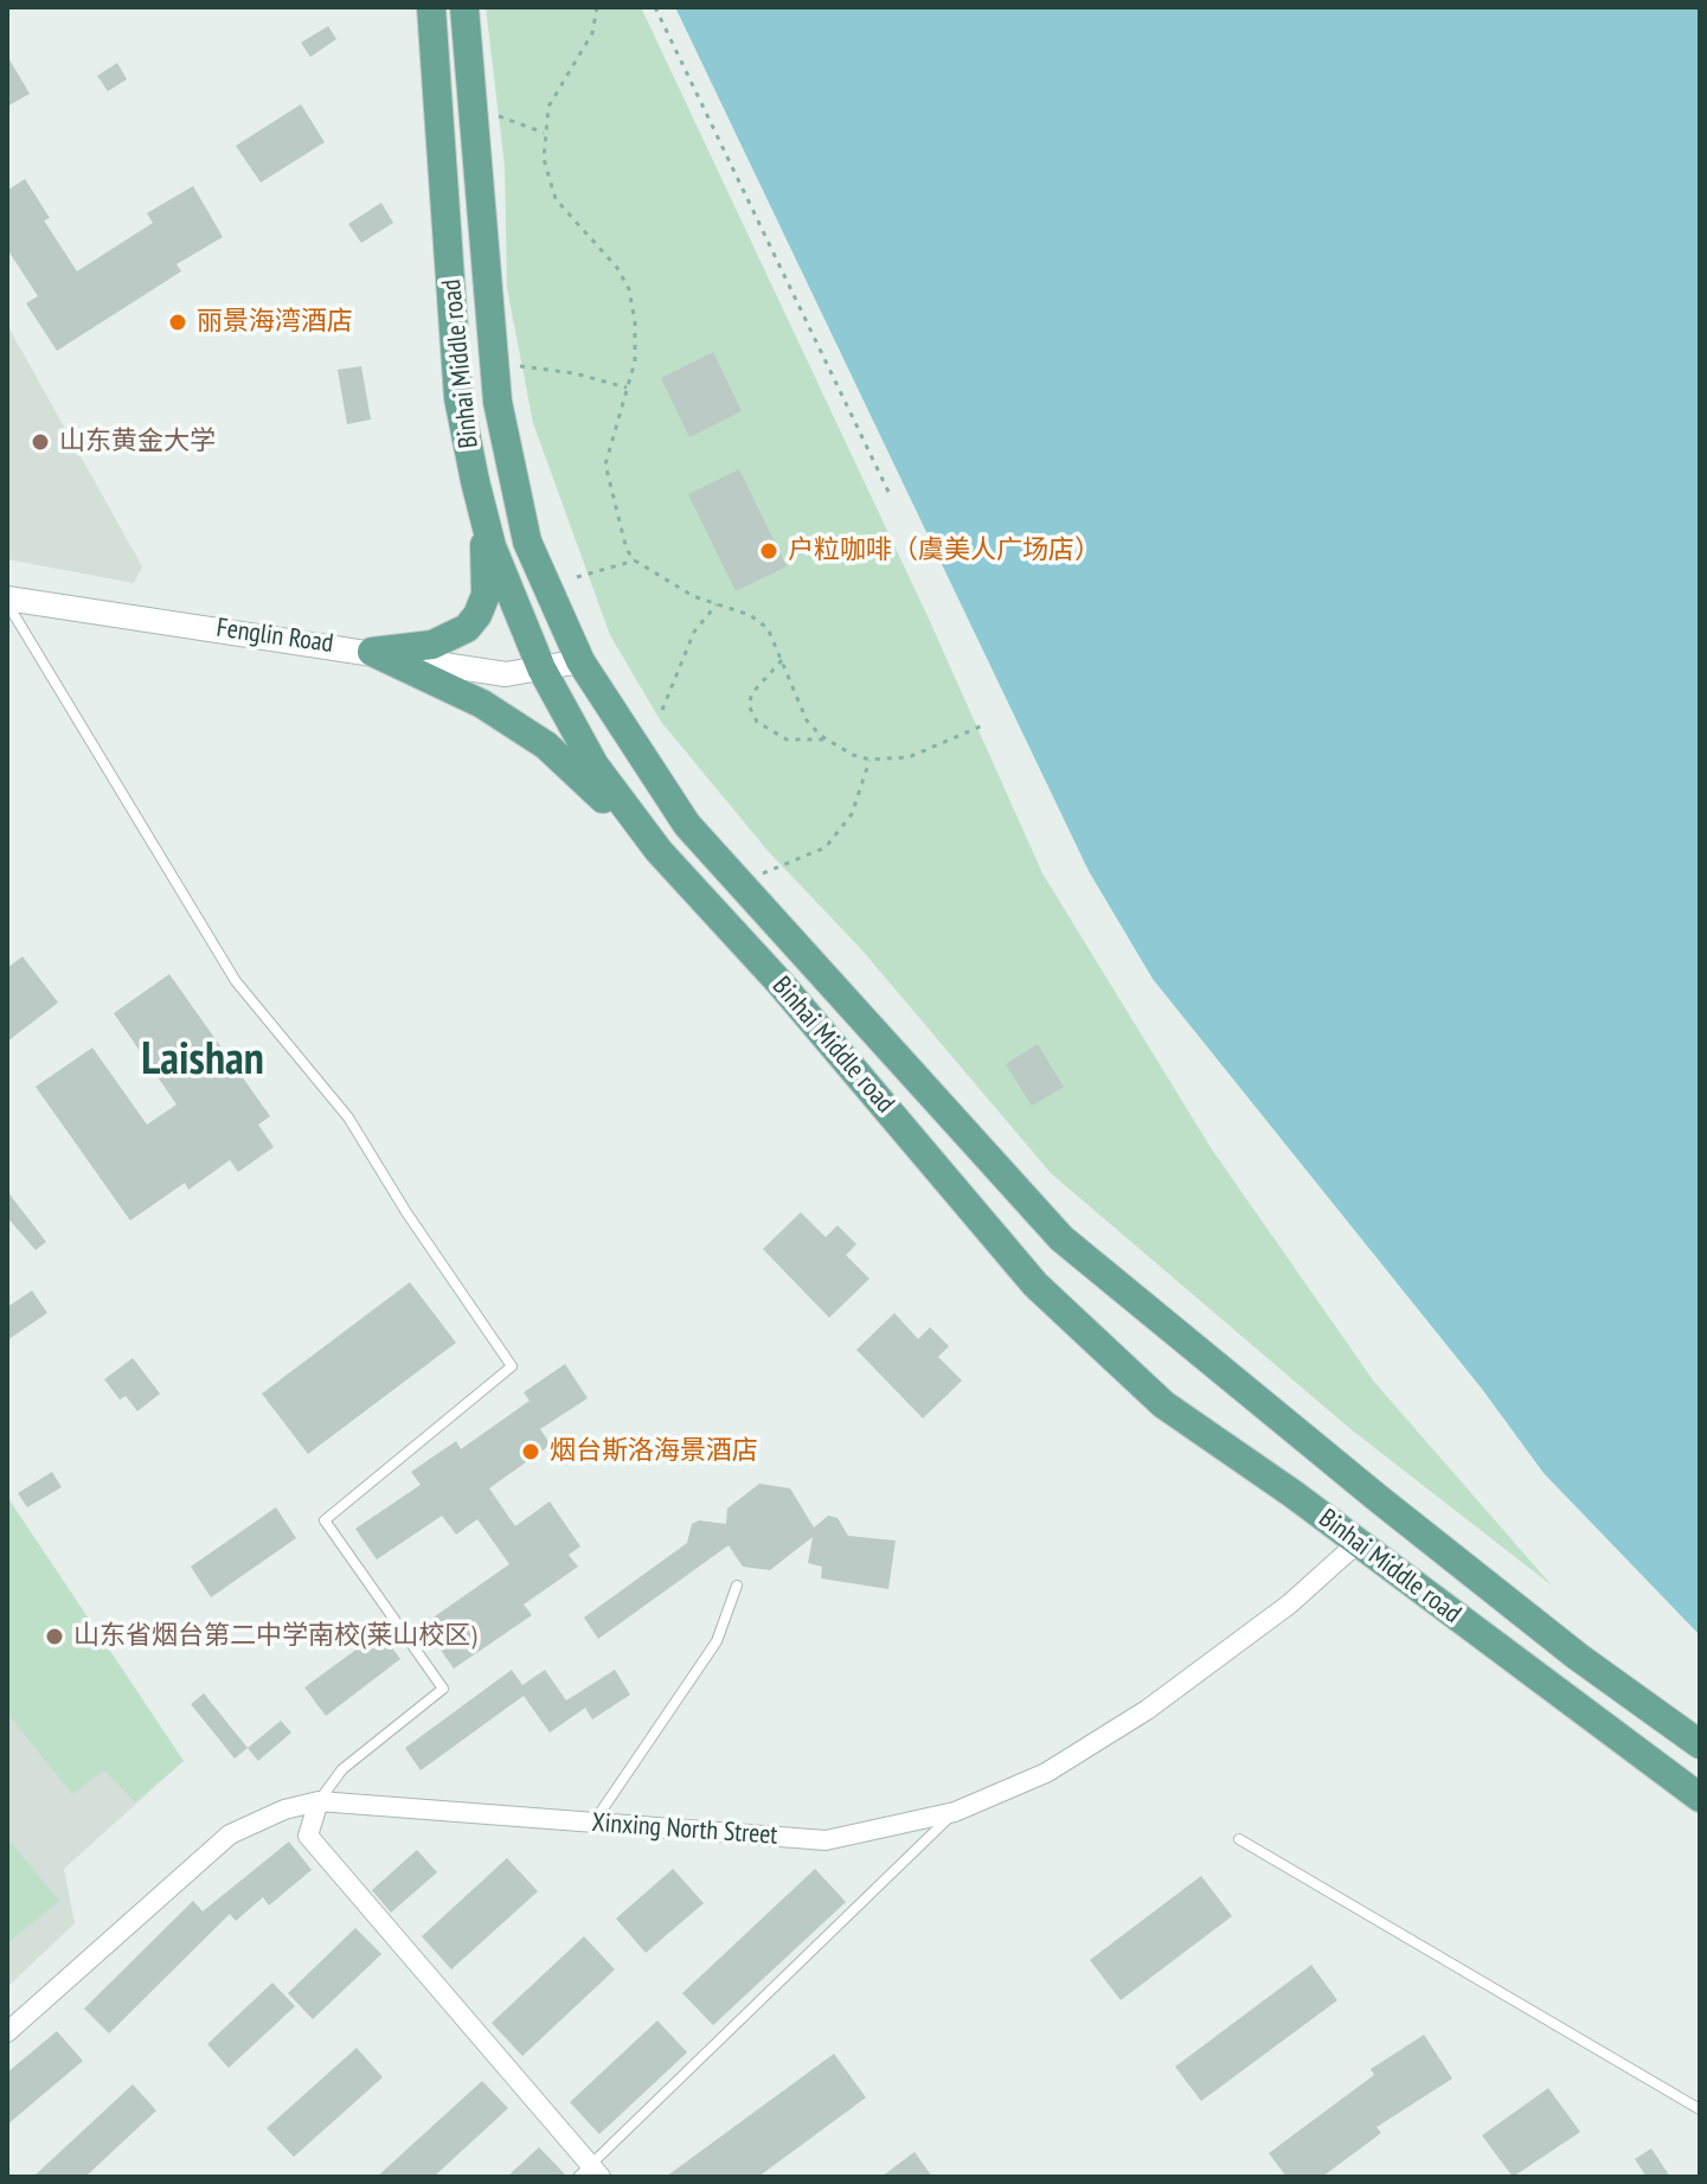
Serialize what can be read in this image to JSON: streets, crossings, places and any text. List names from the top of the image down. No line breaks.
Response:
{"streets":{"main road":["Binhai Middle road"],"street":["Fenglin Road","Xinxing North Street"]},"crossings":[["Binhai Middle road","Fenglin Road"],["Binhai Middle road","Xinxing North Street"]],"districts":["Laishan"],"places":["丽景海湾酒店","山东黄金大学","户粒咖啡（虞美人广场店）","烟台斯洛海景酒店","山东省烟台第二中学南校(莱山校区)"]}
